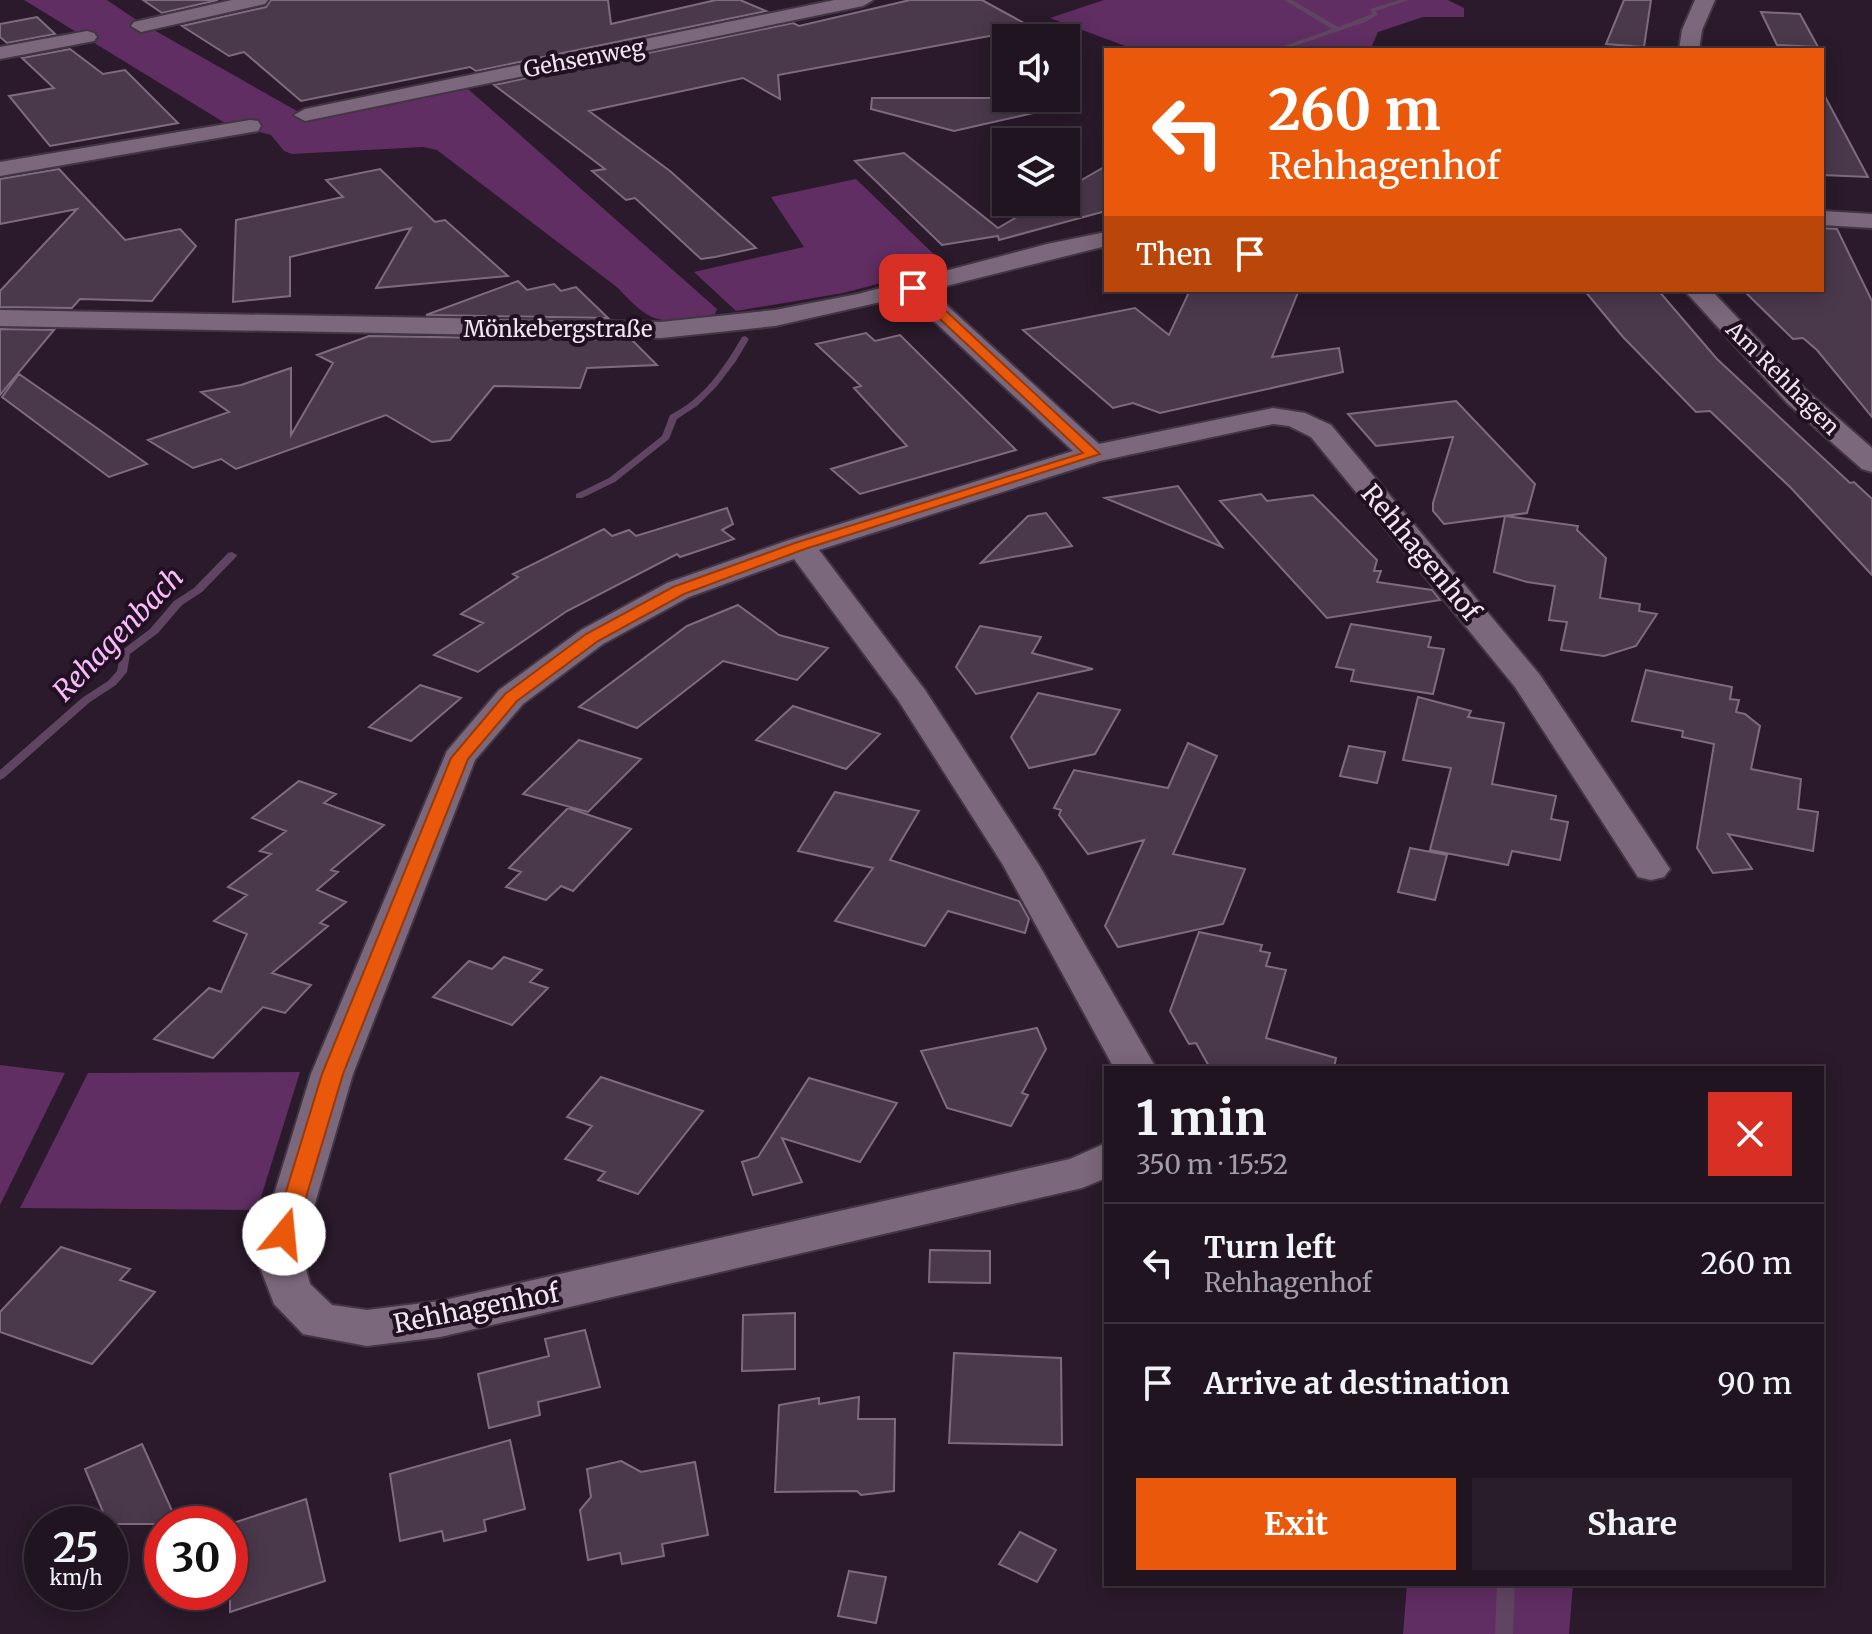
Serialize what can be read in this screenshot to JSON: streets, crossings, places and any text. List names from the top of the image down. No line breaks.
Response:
{"streets":{"street":["Gehsenweg","Mönkebergstraße","Am Rehhagen","Rehhagenhof"]},"water":["Rehagenbach"],"page":{"turn":["260 m","Rehhagenhof"],"then":"Then","heading":["1 min","350 m · 15:52"],"list":[{"name":"Turn left","note":"Rehhagenhof","value":"260 m"},{"name":"Arrive at destination","value":"90 m"}],"buttons":["Exit","Share"],"speed":"25 km/h","limit":"30"}}
